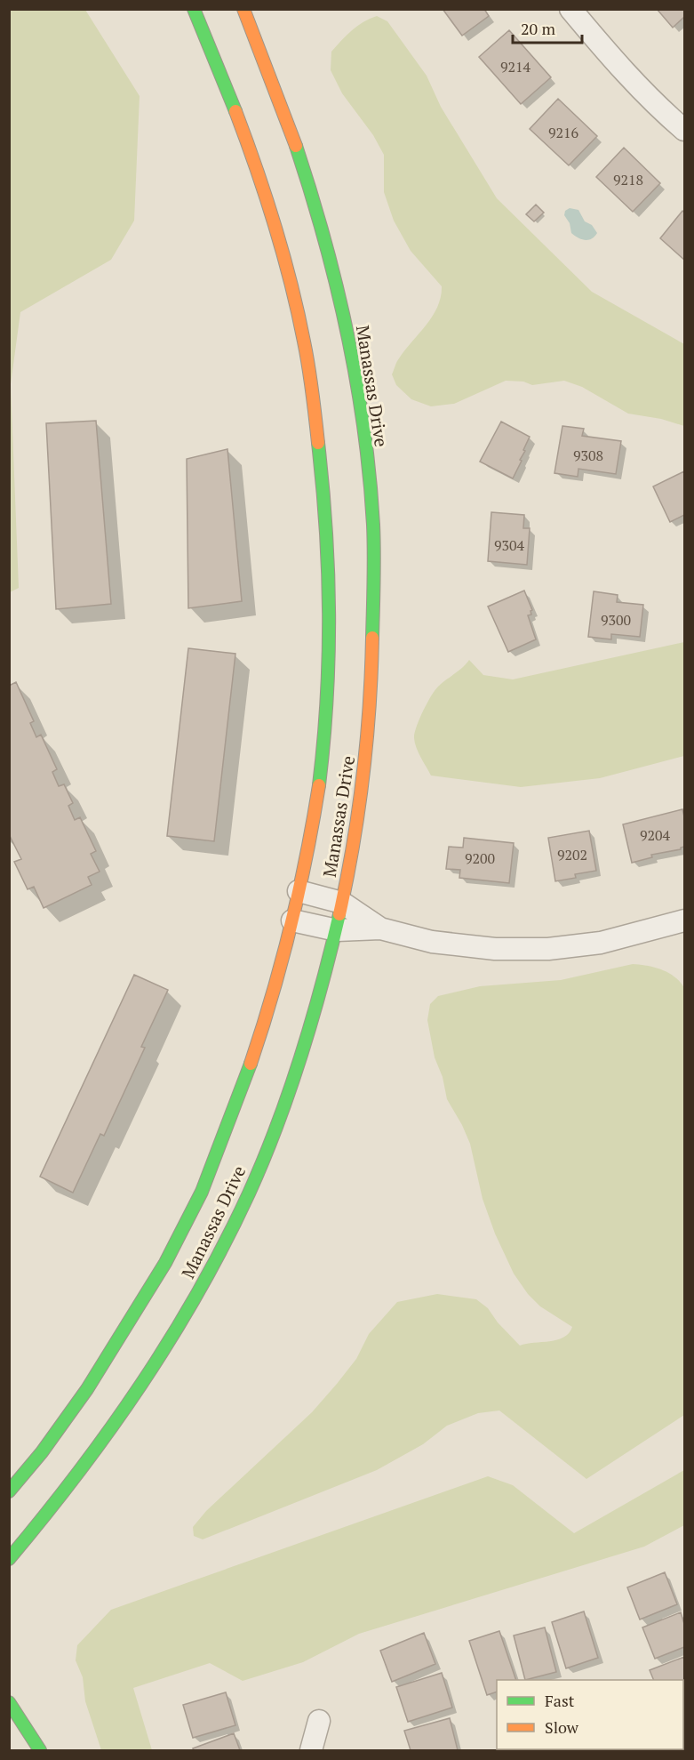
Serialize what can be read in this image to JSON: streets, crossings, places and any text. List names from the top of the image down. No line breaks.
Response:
{"streets":{"street":["Manassas Drive"]},"house_numbers":["9214","9216","9218","9308","9304","9300","9204","9202","9200"],"legend":["Fast","Slow"],"scale_bar":"20 m"}
